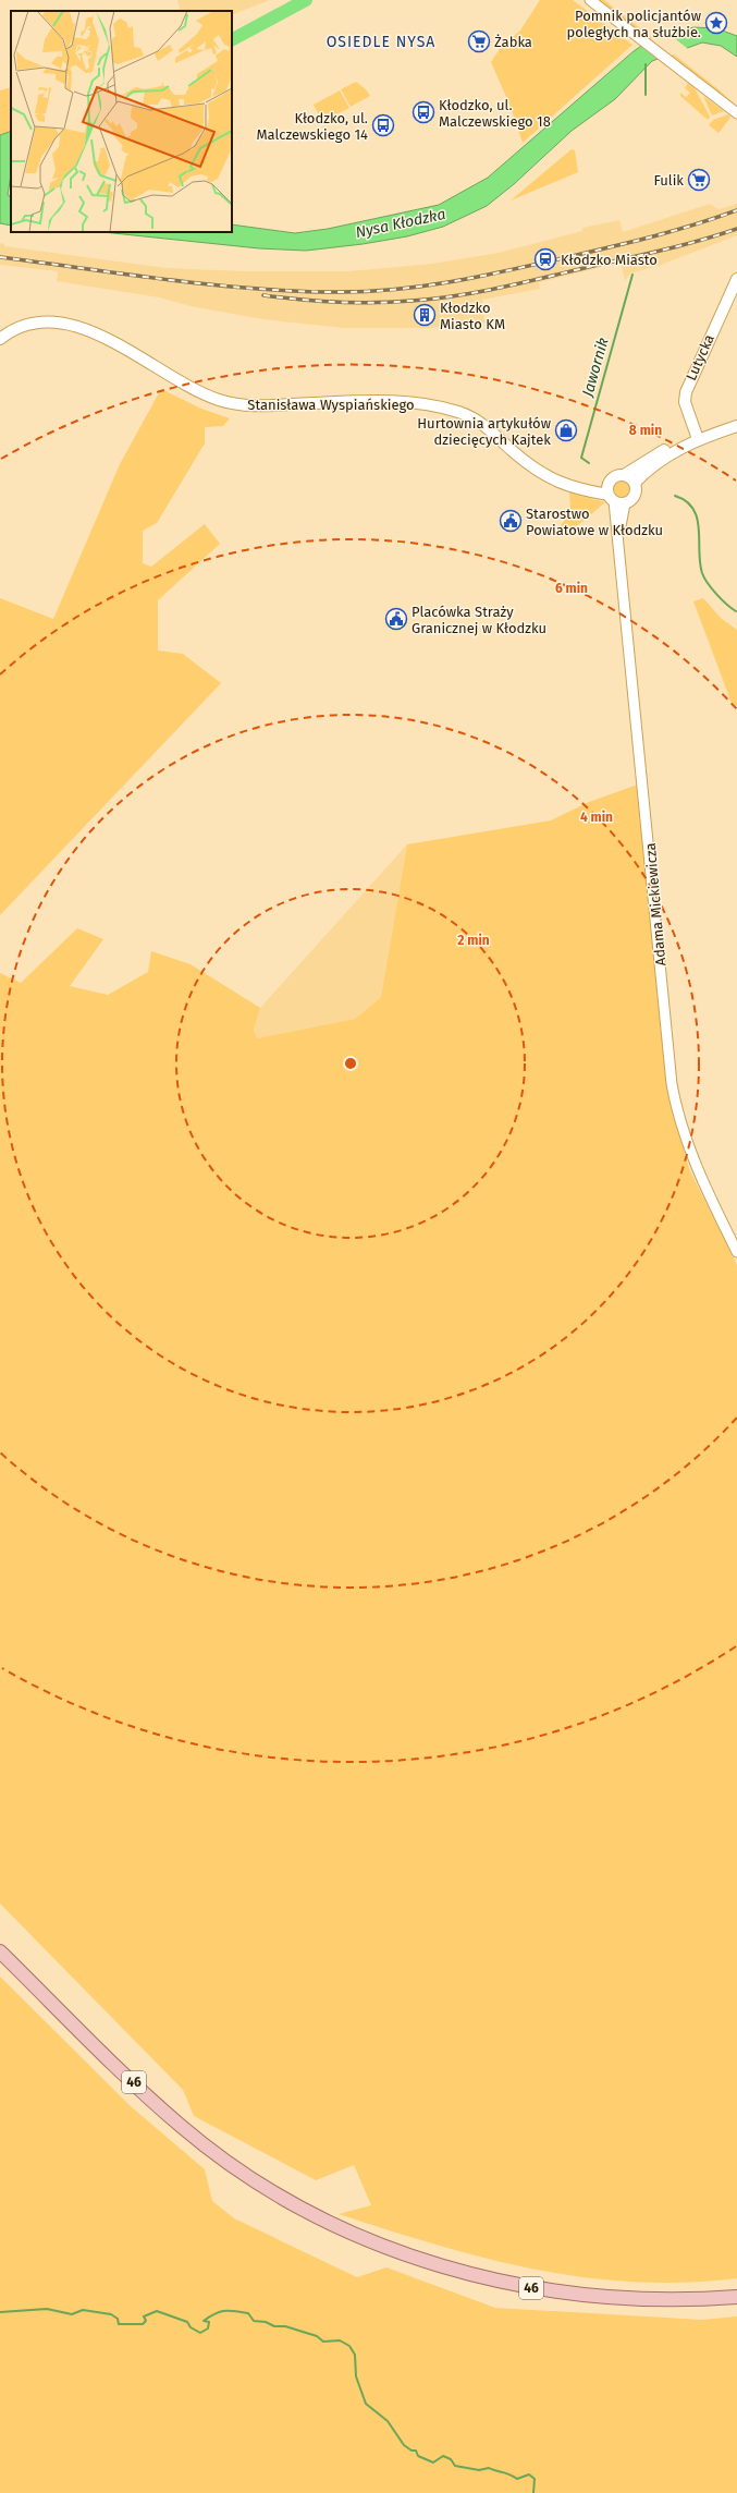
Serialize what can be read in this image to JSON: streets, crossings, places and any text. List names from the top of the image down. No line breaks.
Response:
{"streets":{"main road":["Lutycka","Stanisława Wyspiańskiego","46"],"street":["Adama Mickiewicza"]},"crossings":[["Stanisława Wyspiańskiego","Adama Mickiewicza"]],"districts":["OSIEDLE NYSA"],"water":["Nysa Kłodzka","Jawornik"],"places":{"place":["Pomnik policjantów poległych na służbie."],"supermarket":["Żabka","Fulik"],"bus stop":["Kłodzko, ul. Malczewskiego 18","Kłodzko, ul. Malczewskiego 14"],"station":["Kłodzko Miasto"],"building":["Kłodzko Miasto KM"],"shop":["Hurtownia artykułów dziecięcych Kajtek"],"public building":["Starostwo Powiatowe w Kłodzku","Placówka Straży Granicznej w Kłodzku"]},"rings":["8 min","6 min","4 min","2 min"]}
